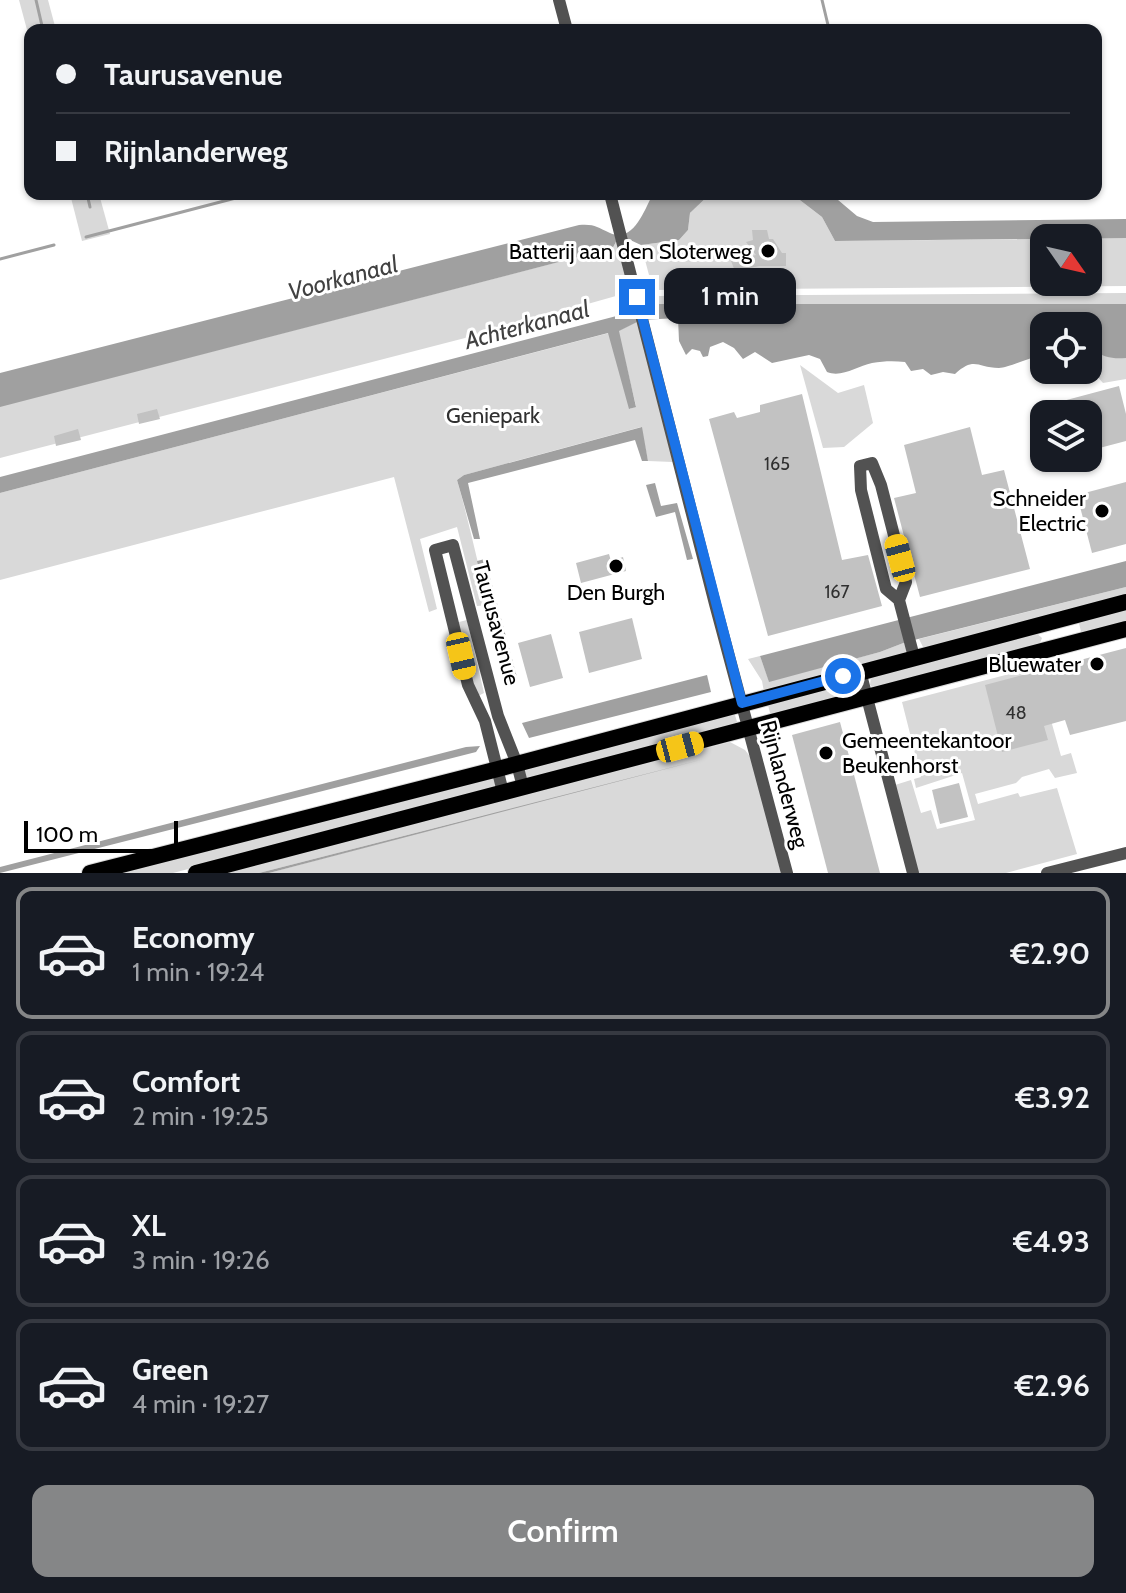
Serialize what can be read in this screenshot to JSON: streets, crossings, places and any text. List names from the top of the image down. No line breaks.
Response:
{"streets":{"street":["Taurusavenue","Rijnlanderweg"]},"water":["Voorkanaal","Achterkanaal"],"parks":["Geniepark"],"places":["Batterij aan den Sloterweg","Schneider Electric","Den Burgh","Bluewater","Gemeentekantoor Beukenhorst"],"house_numbers":["165","167","48"],"scale_bar":"100 m","north":"bottom right","page":{"banner":["Taurusavenue","Rijnlanderweg"],"bubble":"1 min","scale":"100 m","list":[{"name":"Economy","note":"1 min · 19:24","value":"€2.90"},{"name":"Comfort","note":"2 min · 19:25","value":"€3.92"},{"name":"XL","note":"3 min · 19:26","value":"€4.93"},{"name":"Green","note":"4 min · 19:27","value":"€2.96"}],"buttons":"Confirm"}}
